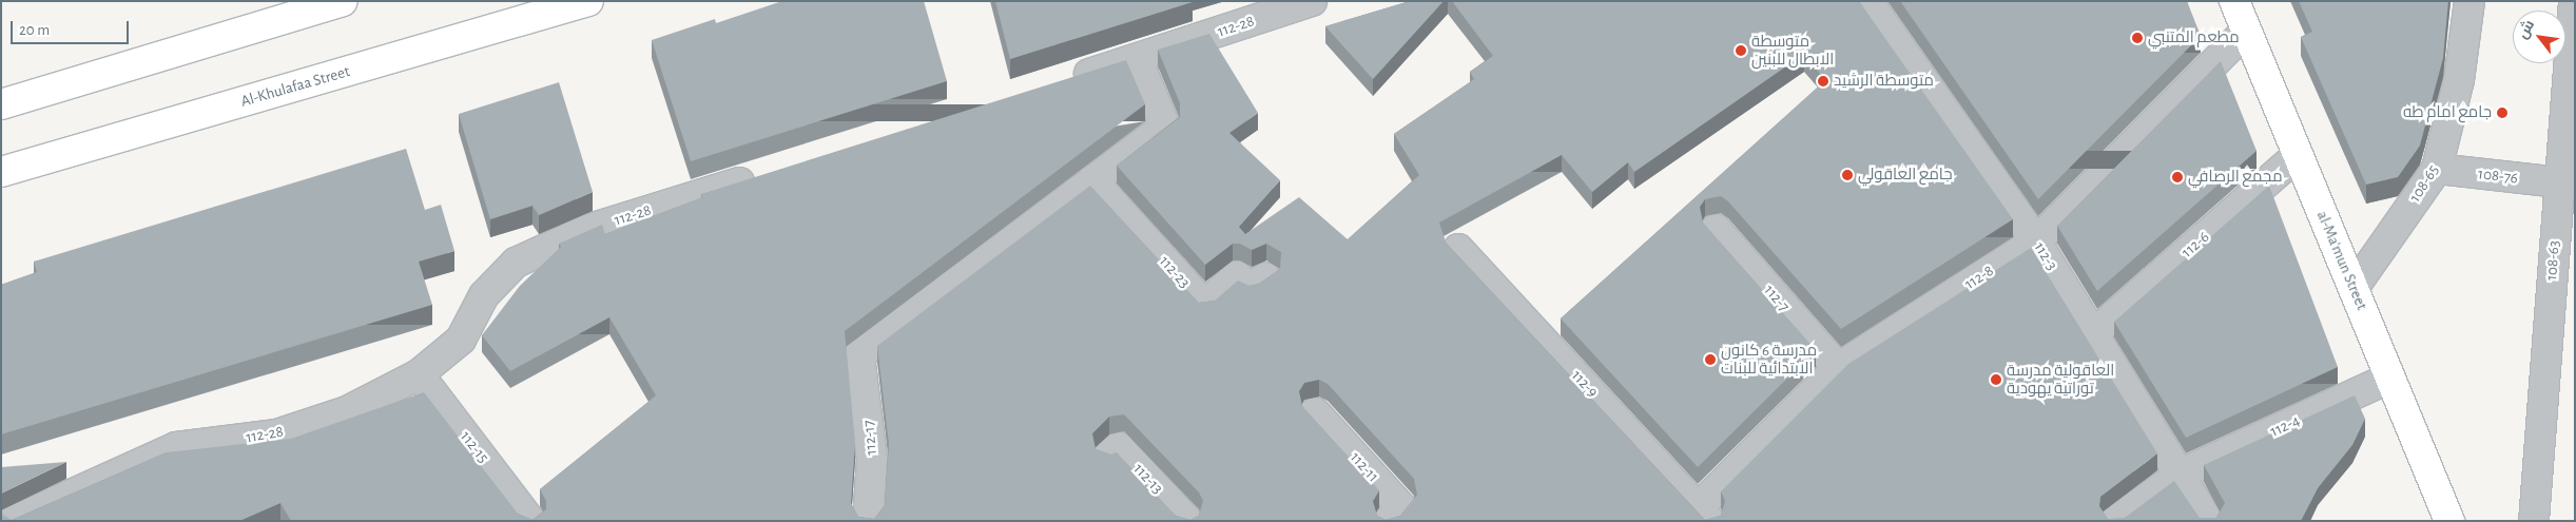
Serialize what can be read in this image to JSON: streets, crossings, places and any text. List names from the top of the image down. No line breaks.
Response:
{"streets":{"main road":["Al-Khulafaa Street","al-Ma'mun Street"],"lane":["112-28","108-76","108-65","112-6","112-3","108-63","112-23","112-8","112-7","112-9","112-4","112-17","112-15","112-11","112-13"]},"crossings":[["112-28","112-15"],["108-76","108-65"],["108-76","108-63"],["108-65","al-Ma'mun Street"],["112-6","112-3"],["112-6","al-Ma'mun Street"],["112-3","112-8"],["112-3","112-4"],["al-Ma'mun Street","112-8"],["al-Ma'mun Street","112-4"],["112-23","112-17"],["112-8","112-7"],["112-8","112-9"]],"places":["مطعم المتنبي","متوسطة الابطال للبنين","متوسطة الرشيد","جامع امام طه","جامع العاقولي","مجمع الرصافي","مدرسة 6 كانون الابتدائية للبنات","العاقولية مدرسة توراتية يهودية"],"scale_bar":"20 m","north":"top left"}
